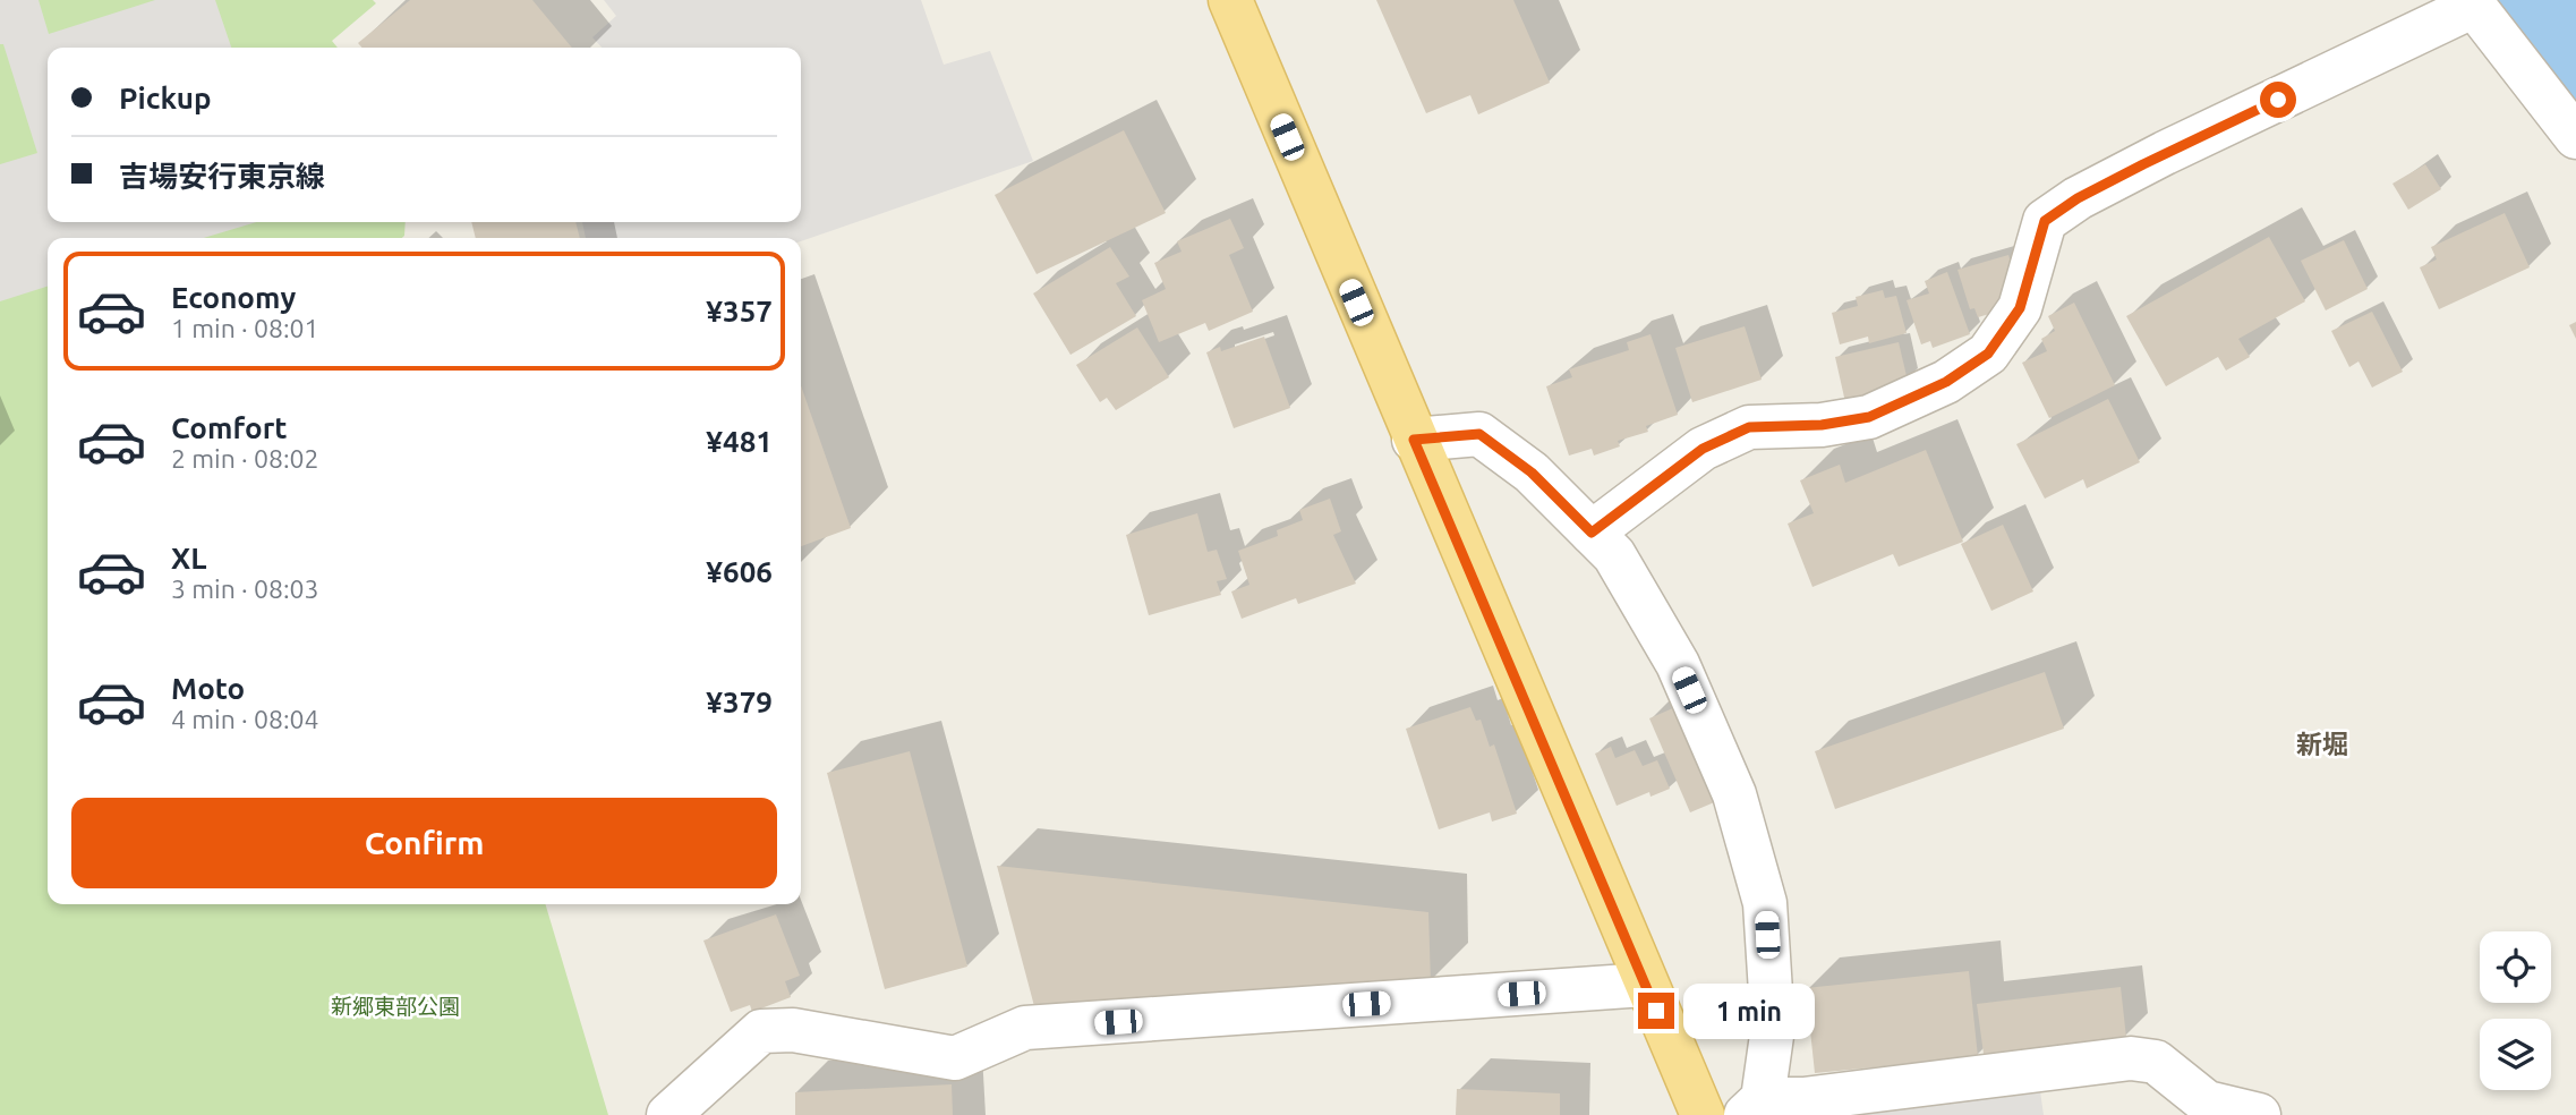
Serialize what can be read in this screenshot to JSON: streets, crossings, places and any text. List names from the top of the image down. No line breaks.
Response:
{"districts":["新堀"],"parks":["新郷東部公園"],"page":{"banner":["Pickup","吉場安行東京線"],"list":[{"name":"Economy","note":"1 min · 08:01","value":"¥357"},{"name":"Comfort","note":"2 min · 08:02","value":"¥481"},{"name":"XL","note":"3 min · 08:03","value":"¥606"},{"name":"Moto","note":"4 min · 08:04","value":"¥379"}],"buttons":"Confirm","bubble":"1 min"}}
